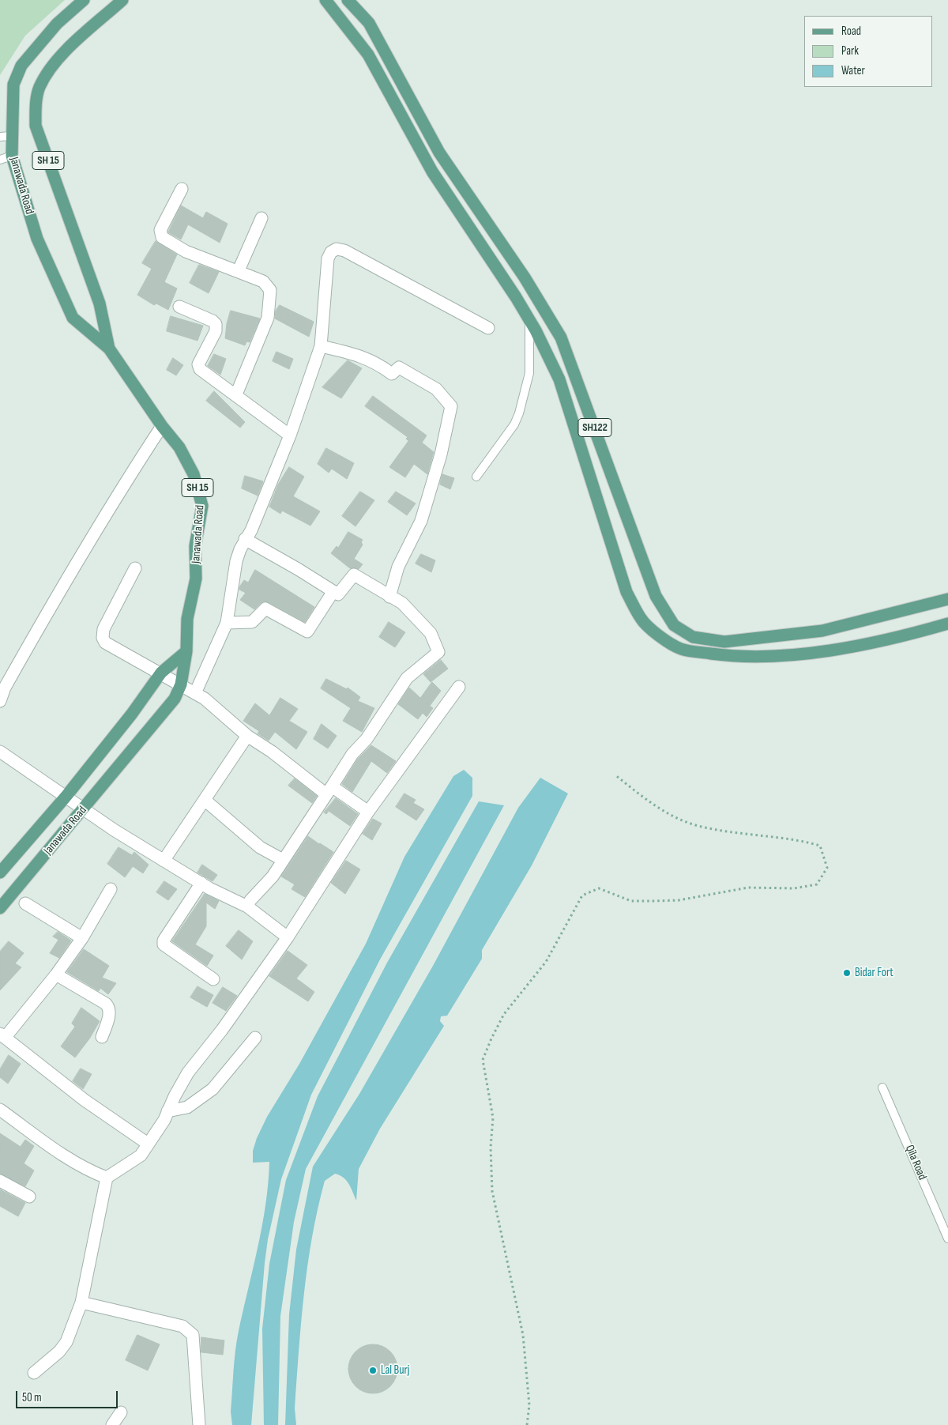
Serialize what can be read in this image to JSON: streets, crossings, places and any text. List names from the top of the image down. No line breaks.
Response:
{"streets":{"main road":["SH 15","Janawada Road","SH122"],"lane":["Qila Road"]},"places":["Bidar Fort","Lal Burj"],"legend":["Road","Park","Water"],"scale_bar":"50 m"}
